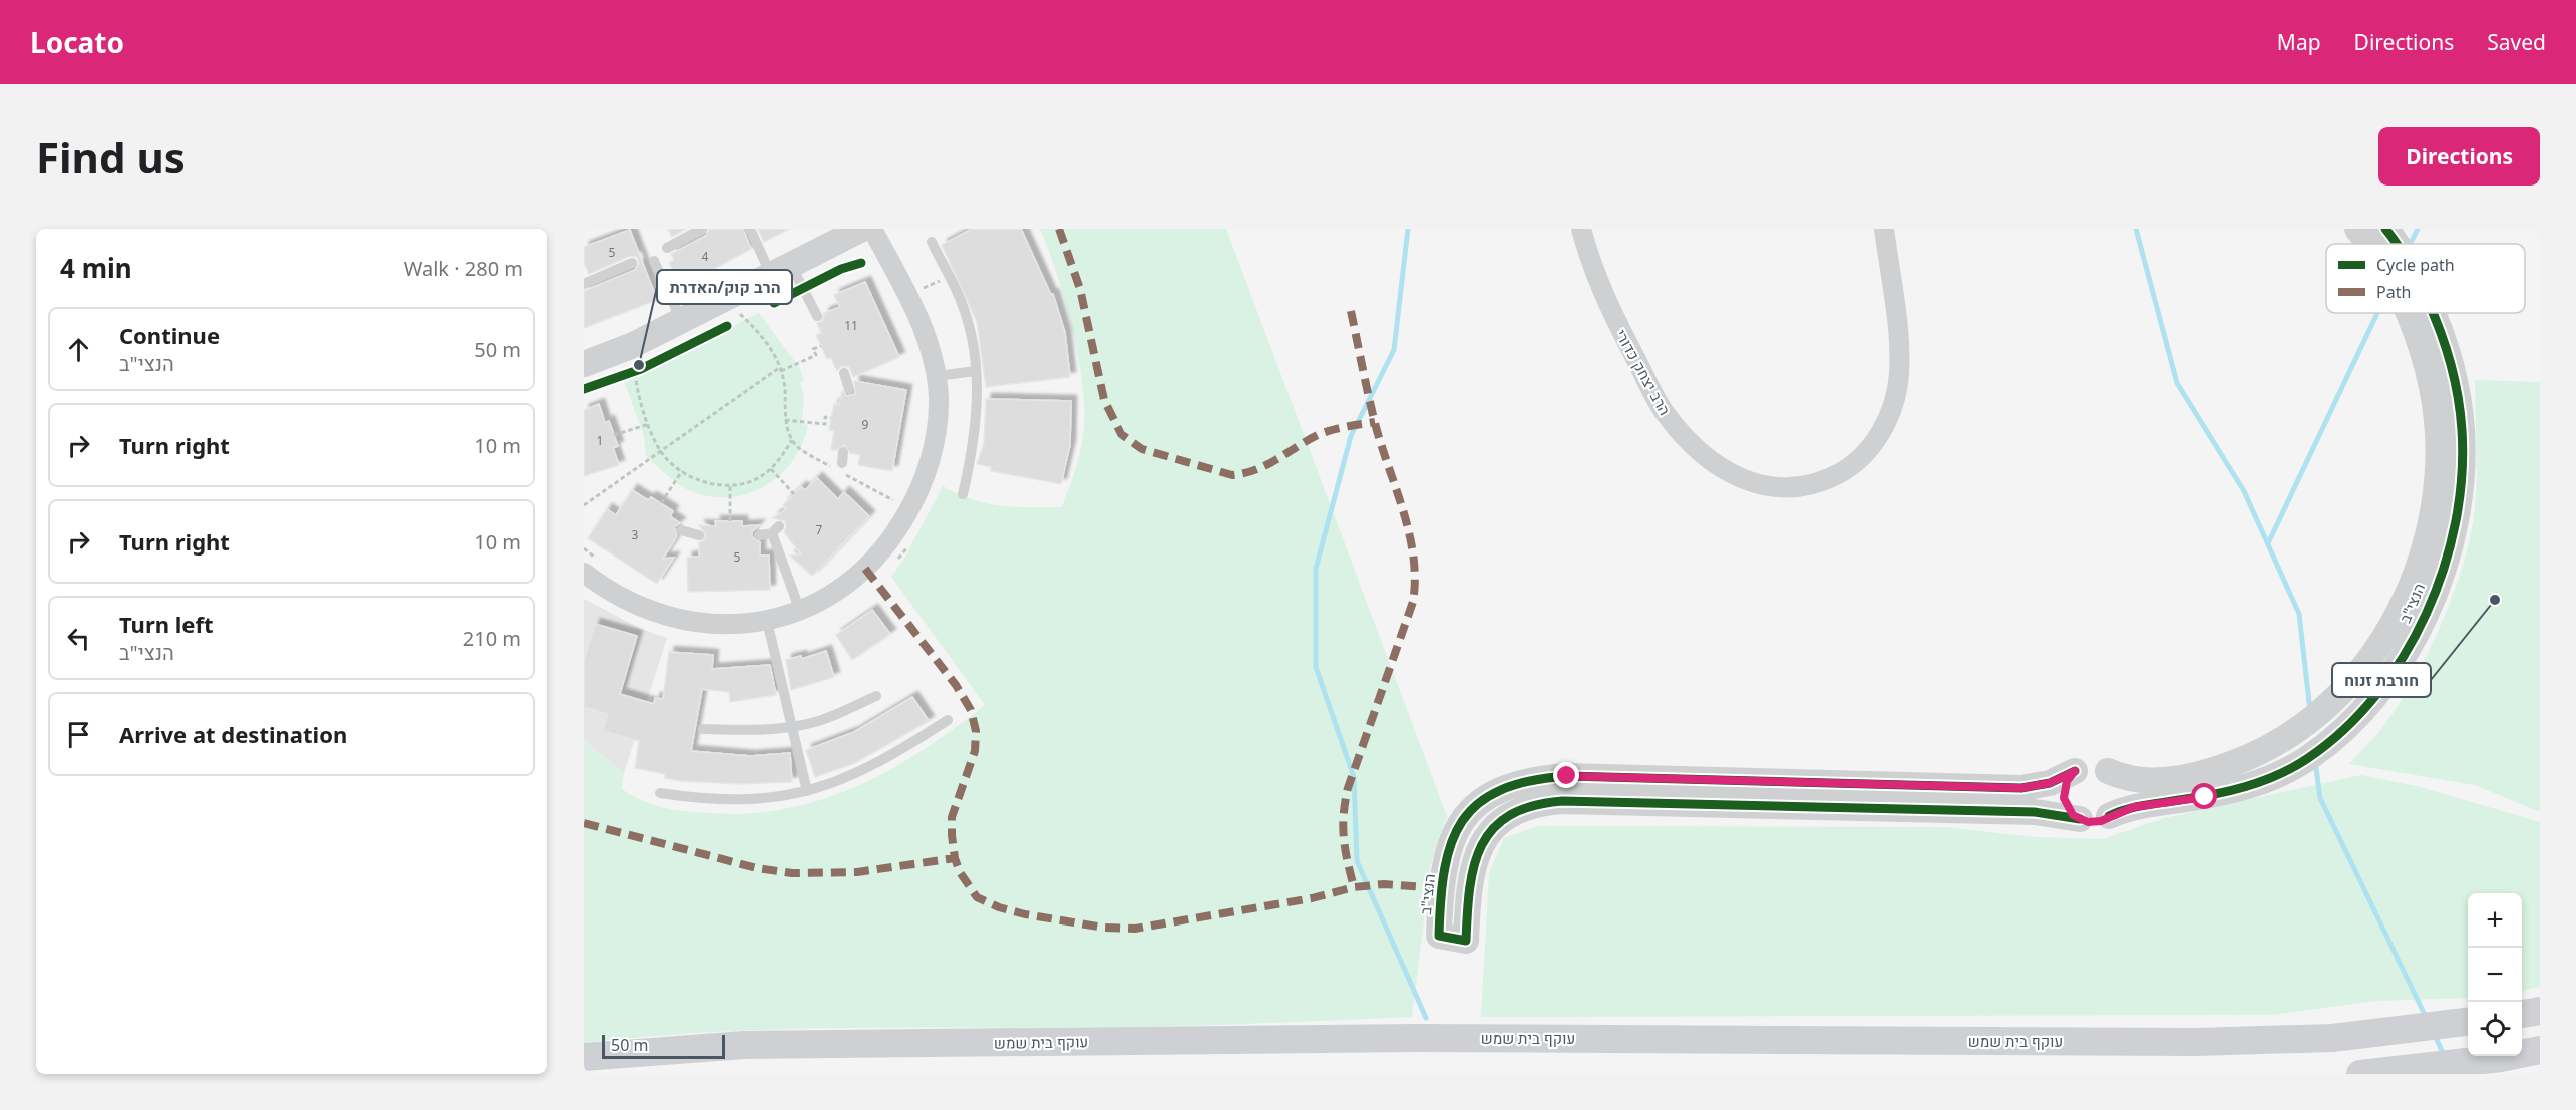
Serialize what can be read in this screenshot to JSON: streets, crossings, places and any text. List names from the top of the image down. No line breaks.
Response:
{"streets":{"main road":["עוקף בית שמש"],"street":["הרב יצחק כדורי","הנצי\"ב"]},"places":["הרב קוק/האדרת","חורבת זנוח"],"house_numbers":["5","4","11","9","1","7","3","5"],"legend":["Cycle path","Path"],"scale_bar":"50 m","page":{"header":"Locato","nav":["Map","Directions","Saved"],"buttons":"Directions","title":"Find us","heading":["4 min","Walk · 280 m"],"list":[["Continue","הנצי\"ב","50 m"],["Turn right","10 m"],["Turn right","10 m"],["Turn left","הנצי\"ב","210 m"],"Arrive at destination"],"map_buttons":["+","−"],"scale":"50 m"}}
